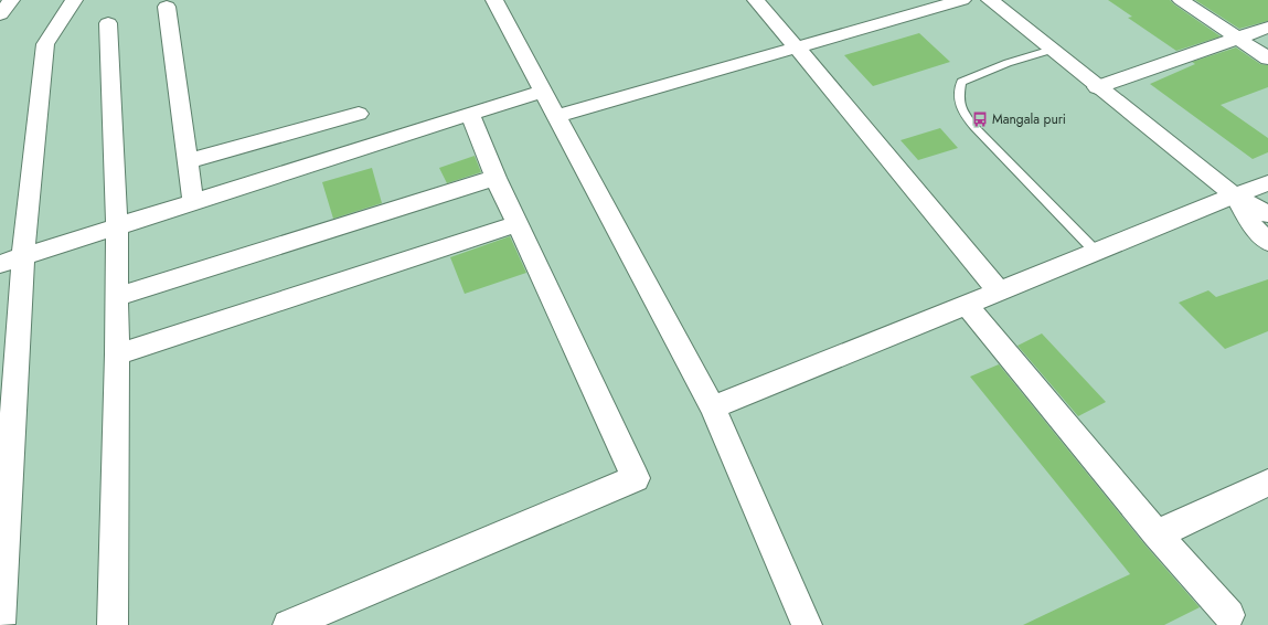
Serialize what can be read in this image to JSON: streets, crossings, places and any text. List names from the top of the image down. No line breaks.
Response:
{"places":{"bus stop":["Mangala puri"]}}
